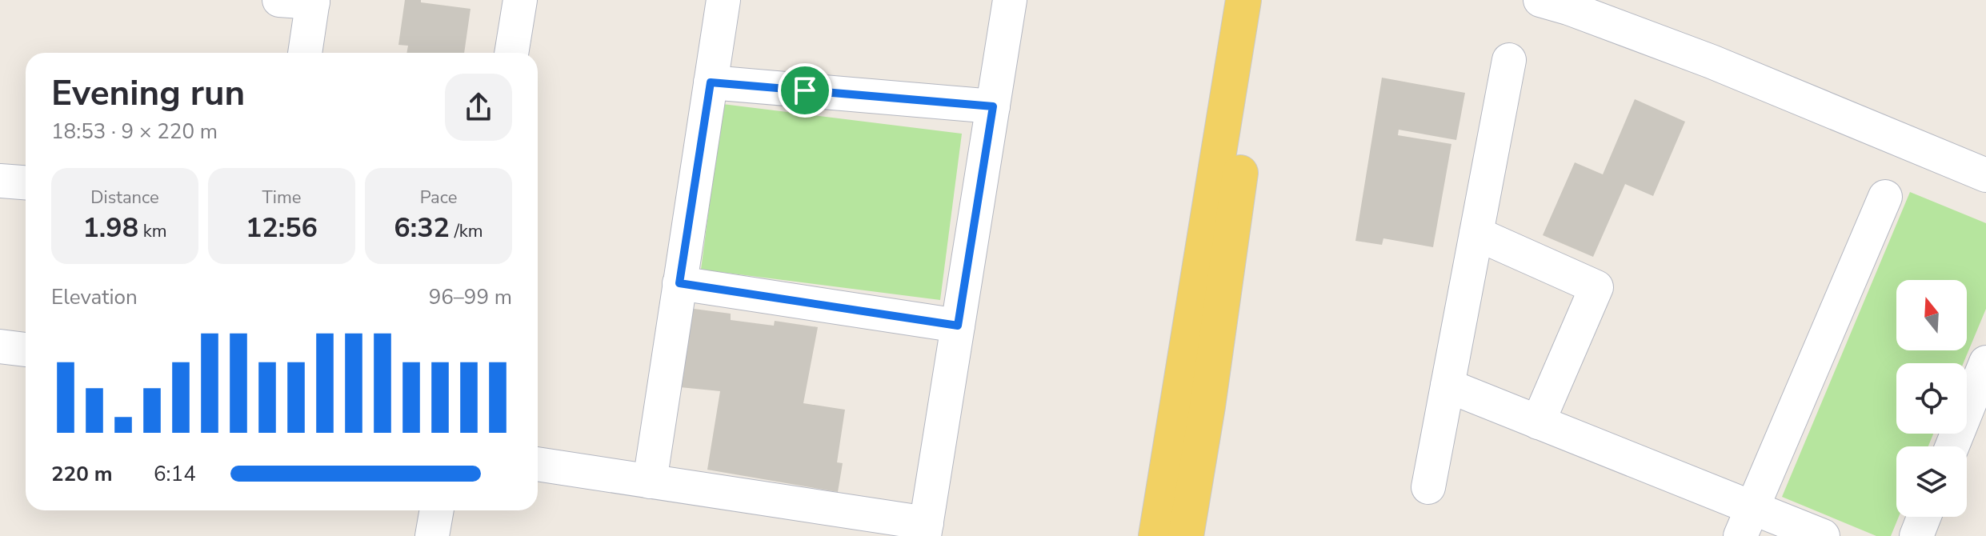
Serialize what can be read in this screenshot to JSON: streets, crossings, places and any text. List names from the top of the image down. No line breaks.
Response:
{"north":"top","page":{"heading":["Evening run","18:53 · 9 × 220 m"],"stats":[["Distance","1.98 km"],["Time","12:56"],["Pace","6:32 /km"]],"chart":["Elevation","96–99 m"],"list":[{"name":"220 m","note":"6:14"}]}}
